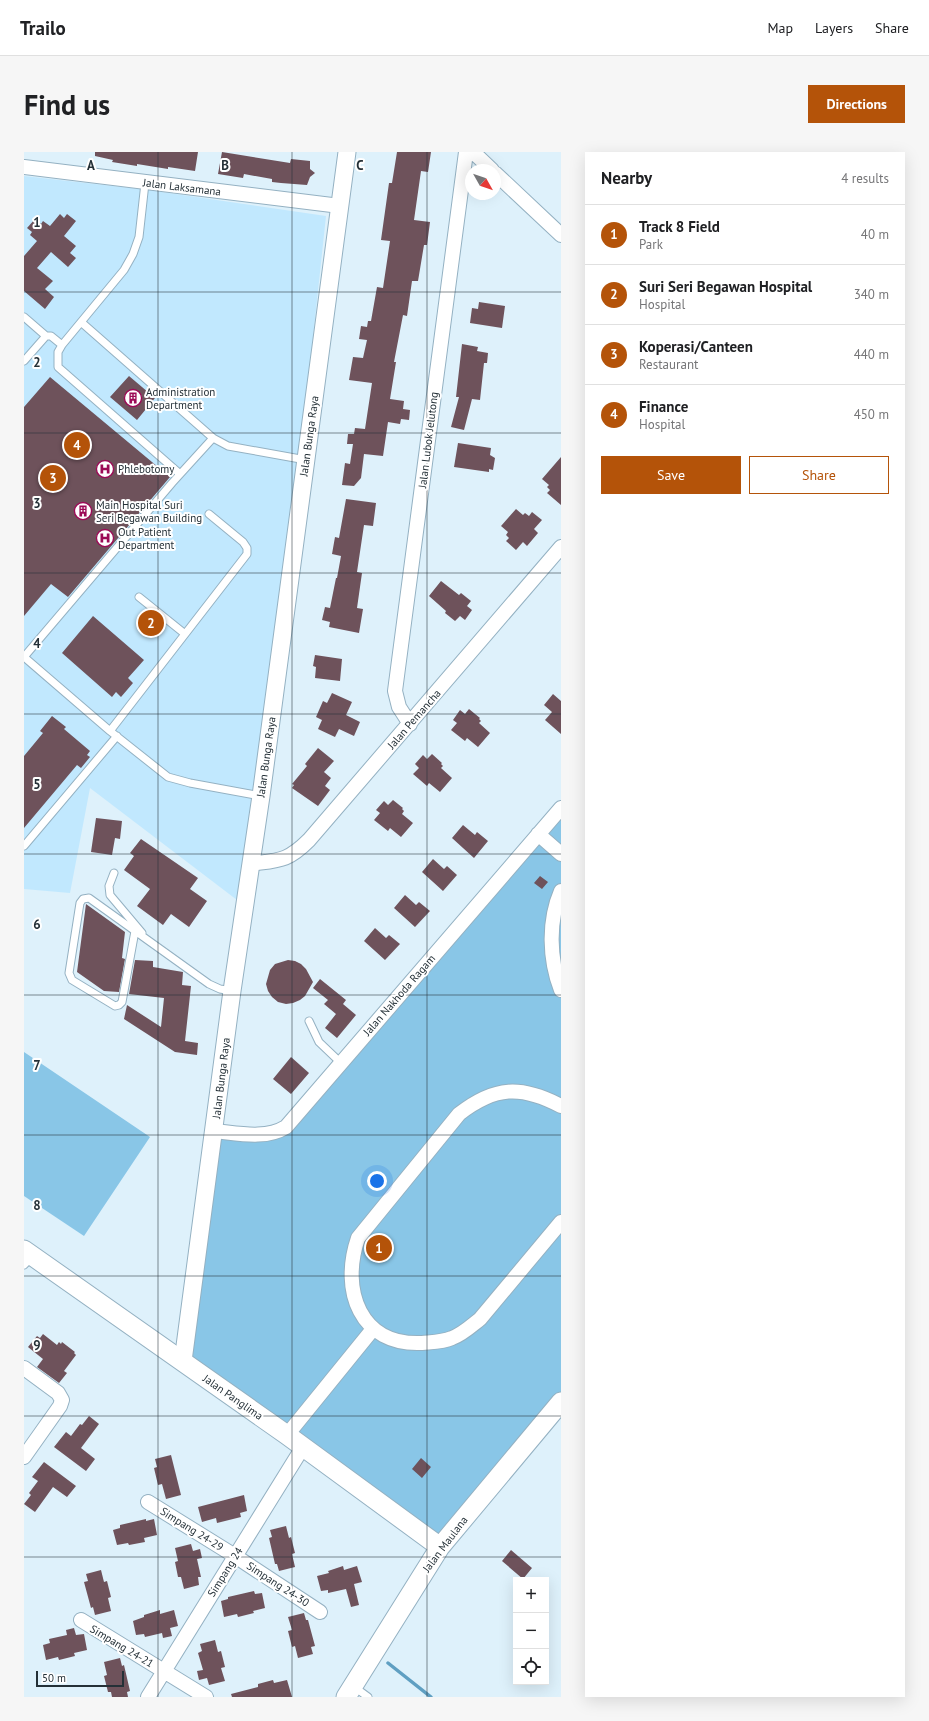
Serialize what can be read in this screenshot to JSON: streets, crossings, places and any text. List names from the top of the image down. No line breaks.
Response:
{"streets":{"main road":["Jalan Panglima","Jalan Maulana"],"street":["Jalan Laksamana","Jalan Bunga Raya","Jalan Lubok Jelutong","Jalan Pemancha","Jalan Nakhoda Ragam","Simpang 24-29","Simpang 24","Simpang 24-30","Simpang 24-21"]},"crossings":[["Jalan Laksamana","Jalan Bunga Raya"],["Jalan Bunga Raya","Jalan Pemancha"],["Jalan Bunga Raya","Jalan Nakhoda Ragam"],["Jalan Bunga Raya","Jalan Panglima"],["Jalan Lubok Jelutong","Jalan Pemancha"],["Jalan Panglima","Jalan Maulana"],["Jalan Panglima","Simpang 24"],["Simpang 24-29","Simpang 24"],["Simpang 24-29","Simpang 24-30"],["Simpang 24","Simpang 24-30"],["Simpang 24","Simpang 24-21"]],"places":{"building":["Administration Department","Main Hospital Suri Seri Begawan Building"],"hospital":["Phlebotomy","Out Patient Department"]},"scale_bar":"50 m","north":"bottom right","page":{"header":"Trailo","nav":["Map","Layers","Share"],"buttons":["Directions",["Save","Share"]],"title":"Find us","heading":["Nearby","4 results"],"list":[{"mark":"1","name":"Track 8 Field","note":"Park","value":"40 m"},{"mark":"2","name":"Suri Seri Begawan Hospital","note":"Hospital","value":"340 m"},{"mark":"3","name":"Koperasi/Canteen","note":"Restaurant","value":"440 m"},{"mark":"4","name":"Finance","note":"Hospital","value":"450 m"}],"pins":["4","3","2","1"],"map_buttons":["+","−"],"scale":"50 m"},"grid":{"columns":["A","B","C"],"rows":["1","2","3","4","5","6","7","8","9"]}}
